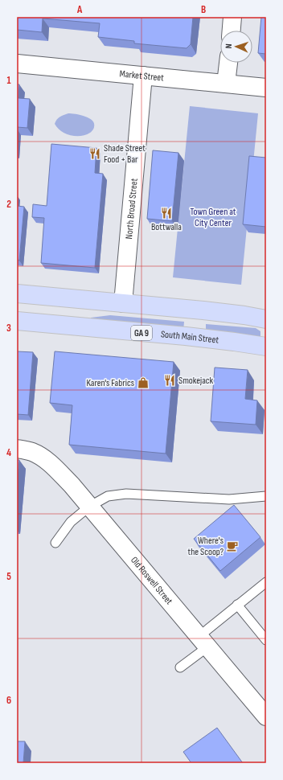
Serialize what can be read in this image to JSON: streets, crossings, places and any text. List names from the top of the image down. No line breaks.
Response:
{"streets":{"main road":["GA 9","South Main Street"],"street":["Market Street","North Broad Street","Old Roswell Street"]},"crossings":[["Market Street","North Broad Street"]],"parks":["Town Green at City Center"],"places":{"restaurant":["Shade Street Food + Bar","Bottwalla","Smokejack"],"shop":["Karen's Fabrics"],"cafe":["Where's the Scoop?"]},"north":"left","grid":{"columns":["A","B"],"rows":["1","2","3","4","5","6"]}}
